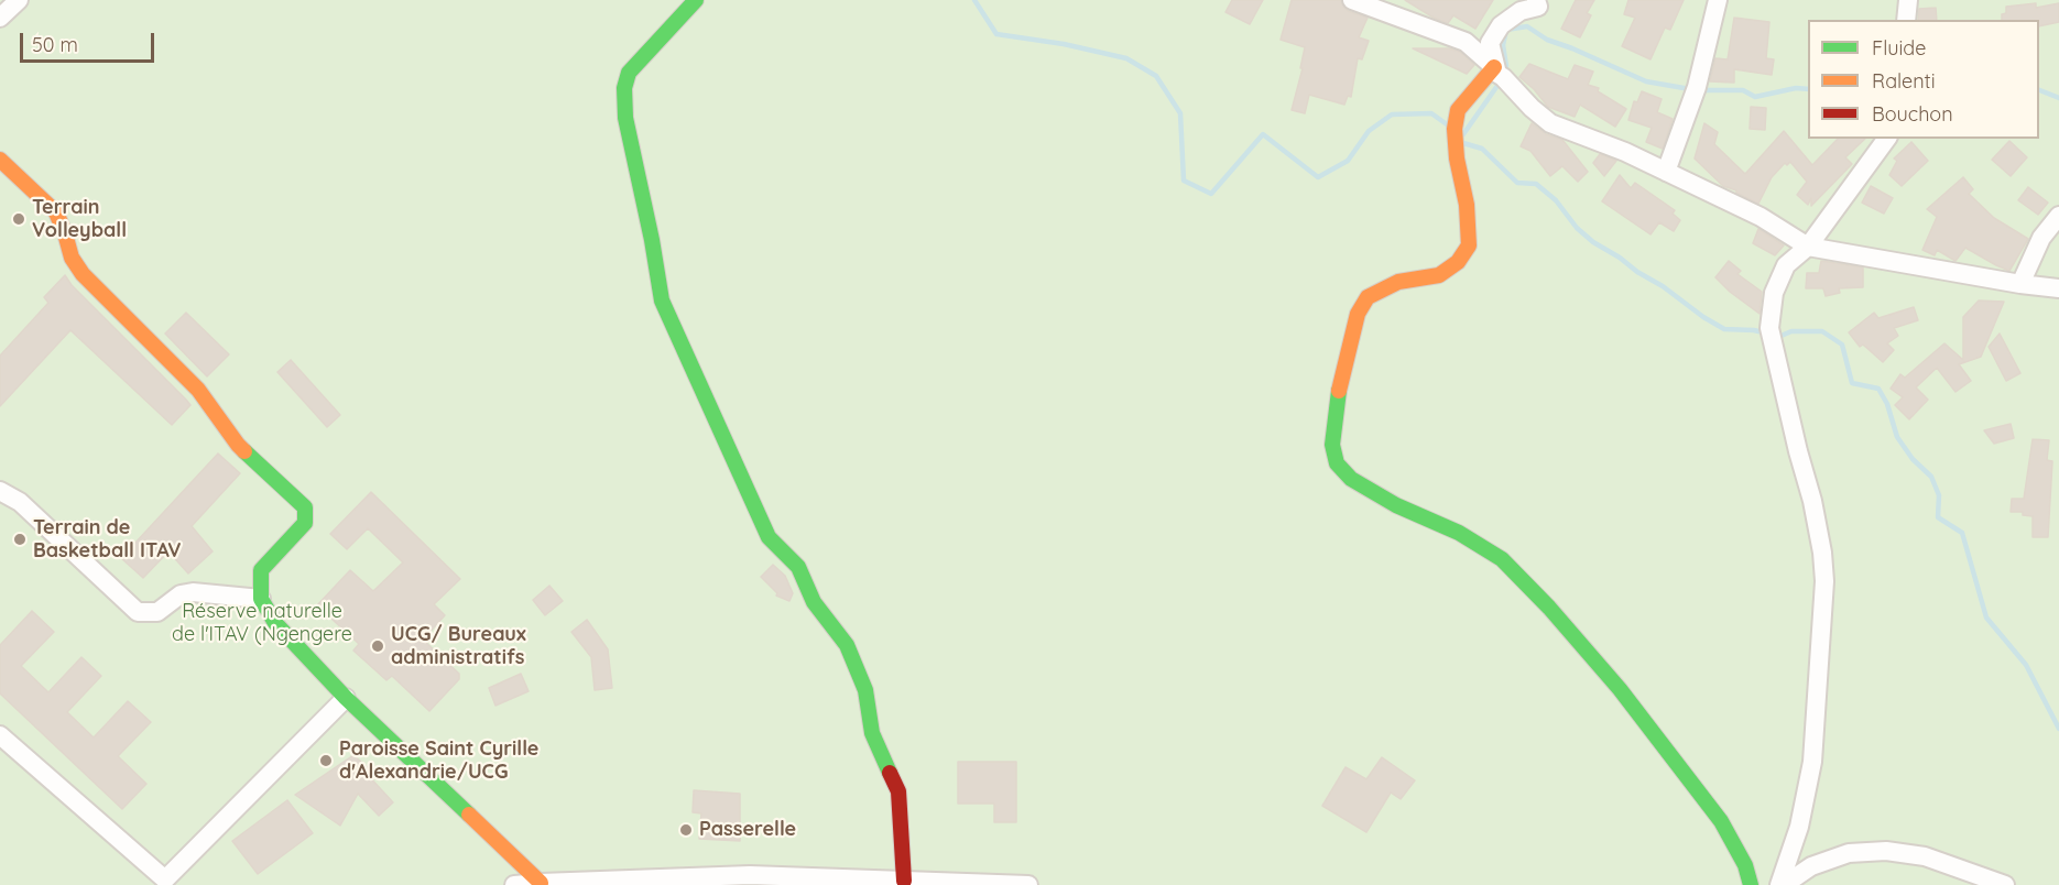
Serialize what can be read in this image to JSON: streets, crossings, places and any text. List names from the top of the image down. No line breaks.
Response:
{"parks":["Réserve naturelle de l'ITAV (Ngengere"],"places":["Terrain Volleyball","Terrain de Basketball ITAV","UCG/ Bureaux administratifs","Paroisse Saint Cyrille d'Alexandrie/UCG","Passerelle"],"legend":["Fluide","Ralenti","Bouchon"],"scale_bar":"50 m"}
